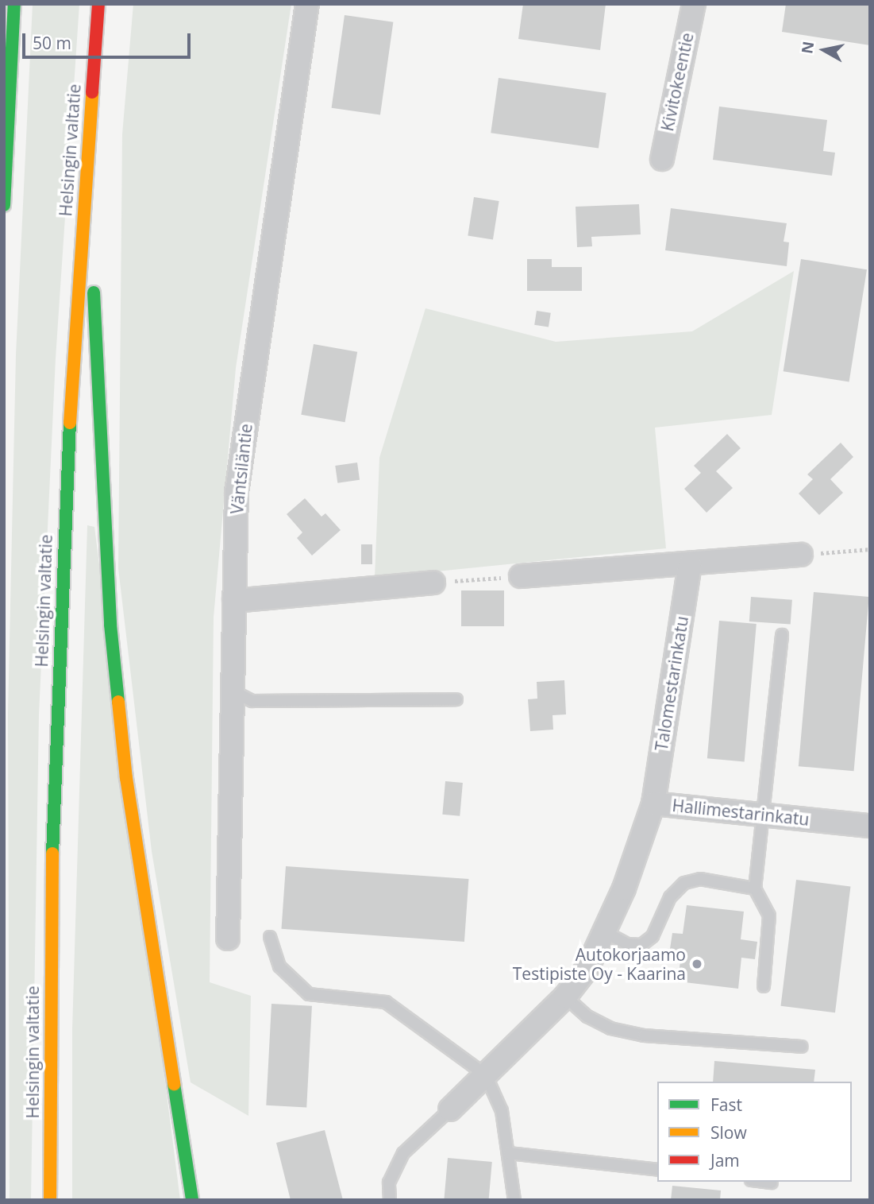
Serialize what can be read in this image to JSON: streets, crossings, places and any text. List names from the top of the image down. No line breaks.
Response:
{"streets":{"highway":["Helsingin valtatie"],"street":["Kivitokeentie","Väntsiläntie","Talomestarinkatu","Hallimestarinkatu"]},"crossings":[["Talomestarinkatu","Hallimestarinkatu"]],"places":["Autokorjaamo Testipiste Oy - Kaarina"],"legend":["Fast","Slow","Jam"],"scale_bar":"50 m","north":"left"}
